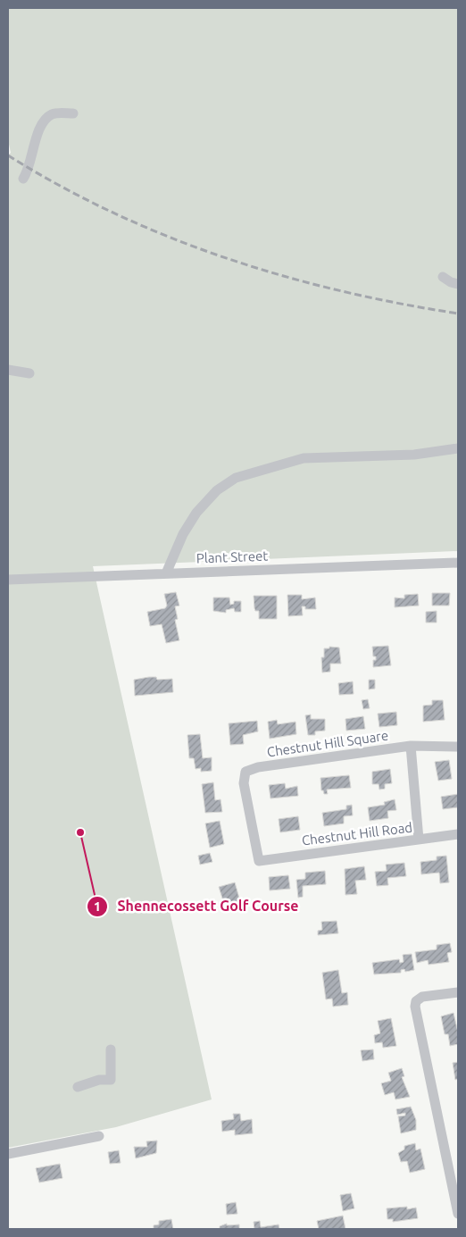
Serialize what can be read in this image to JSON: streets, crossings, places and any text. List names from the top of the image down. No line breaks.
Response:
{"streets":{"street":["Plant Street","Chestnut Hill Square","Chestnut Hill Road"]},"crossings":[["Chestnut Hill Square","Chestnut Hill Road"]],"places":["Shennecossett Golf Course"]}
